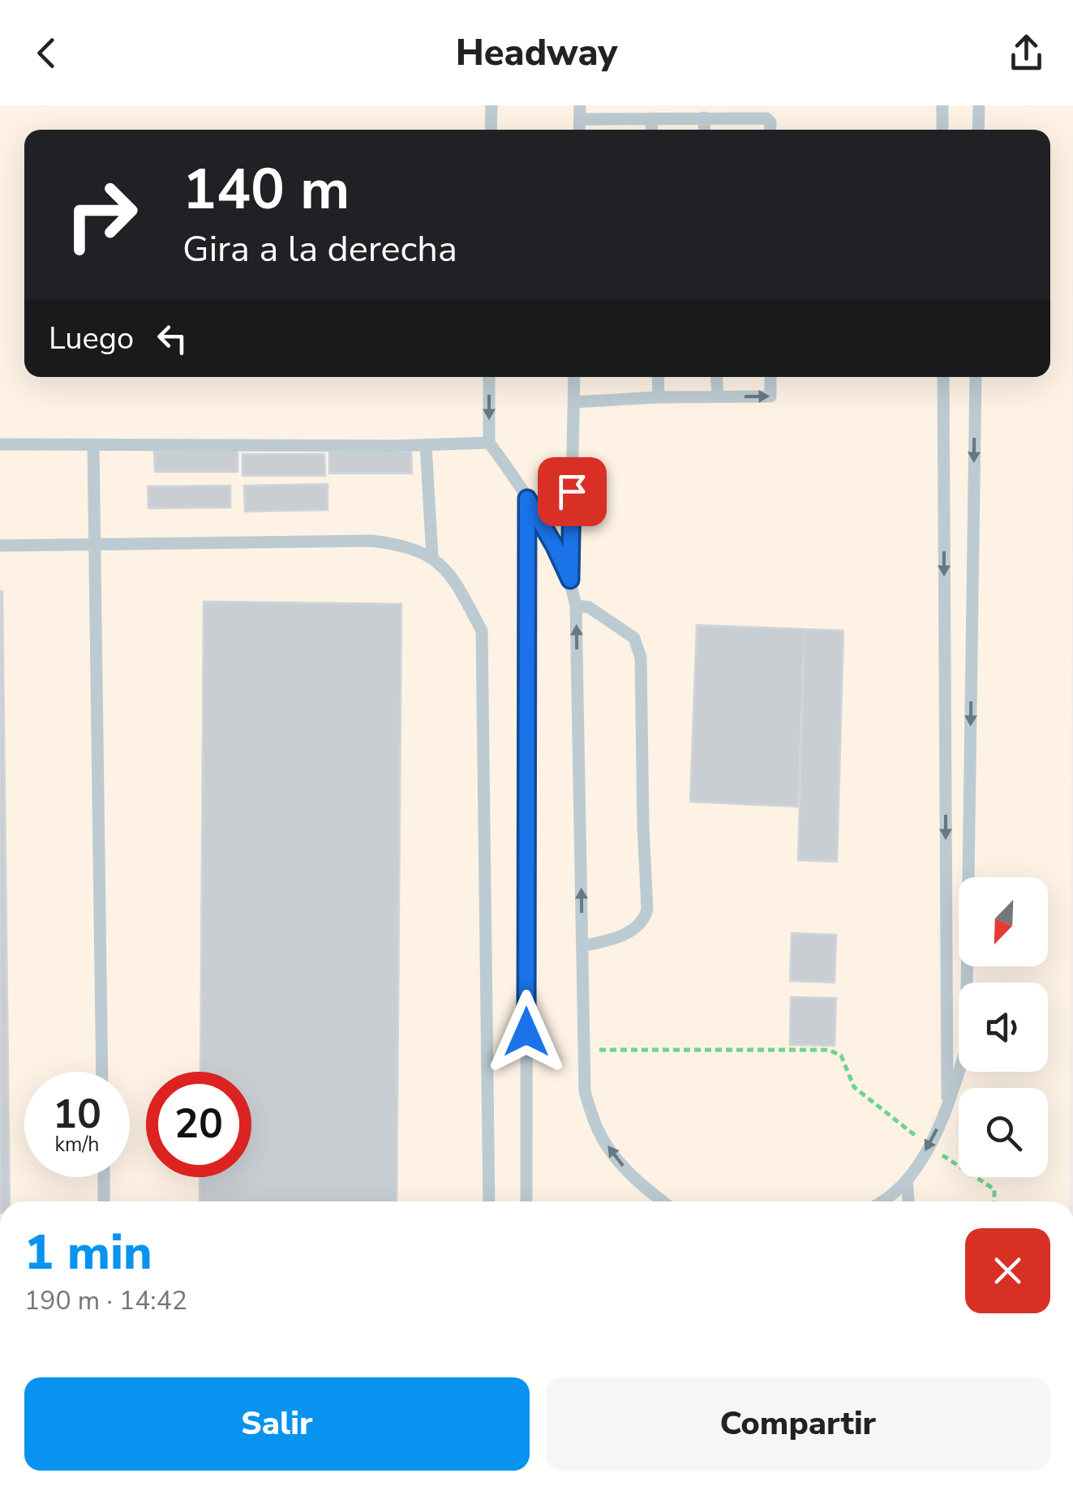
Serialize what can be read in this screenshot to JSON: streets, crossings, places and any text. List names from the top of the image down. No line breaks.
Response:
{"north":"bottom left","page":{"header":"Headway","turn":["140 m","Gira a la derecha"],"then":"Luego","speed":"10 km/h","limit":"20","heading":["1 min","190 m · 14:42"],"buttons":["Salir","Compartir"]}}
